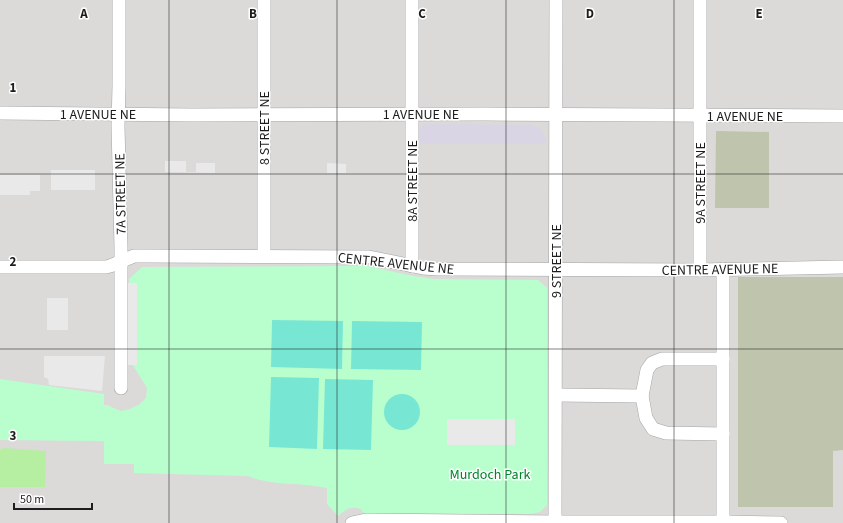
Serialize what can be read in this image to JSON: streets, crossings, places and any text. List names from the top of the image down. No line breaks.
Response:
{"streets":{"street":["1 AVENUE NE","8 STREET NE","8A STREET NE","9A STREET NE","7A STREET NE","9 STREET NE","CENTRE AVENUE NE"]},"crossings":[["1 AVENUE NE","8 STREET NE"],["1 AVENUE NE","8A STREET NE"],["1 AVENUE NE","9A STREET NE"],["1 AVENUE NE","7A STREET NE"],["1 AVENUE NE","9 STREET NE"],["8 STREET NE","CENTRE AVENUE NE"],["8A STREET NE","CENTRE AVENUE NE"],["9A STREET NE","CENTRE AVENUE NE"],["7A STREET NE","CENTRE AVENUE NE"],["9 STREET NE","CENTRE AVENUE NE"]],"parks":["Murdoch Park"],"scale_bar":"50 m","grid":{"columns":["A","B","C","D","E"],"rows":["1","2","3"]}}
